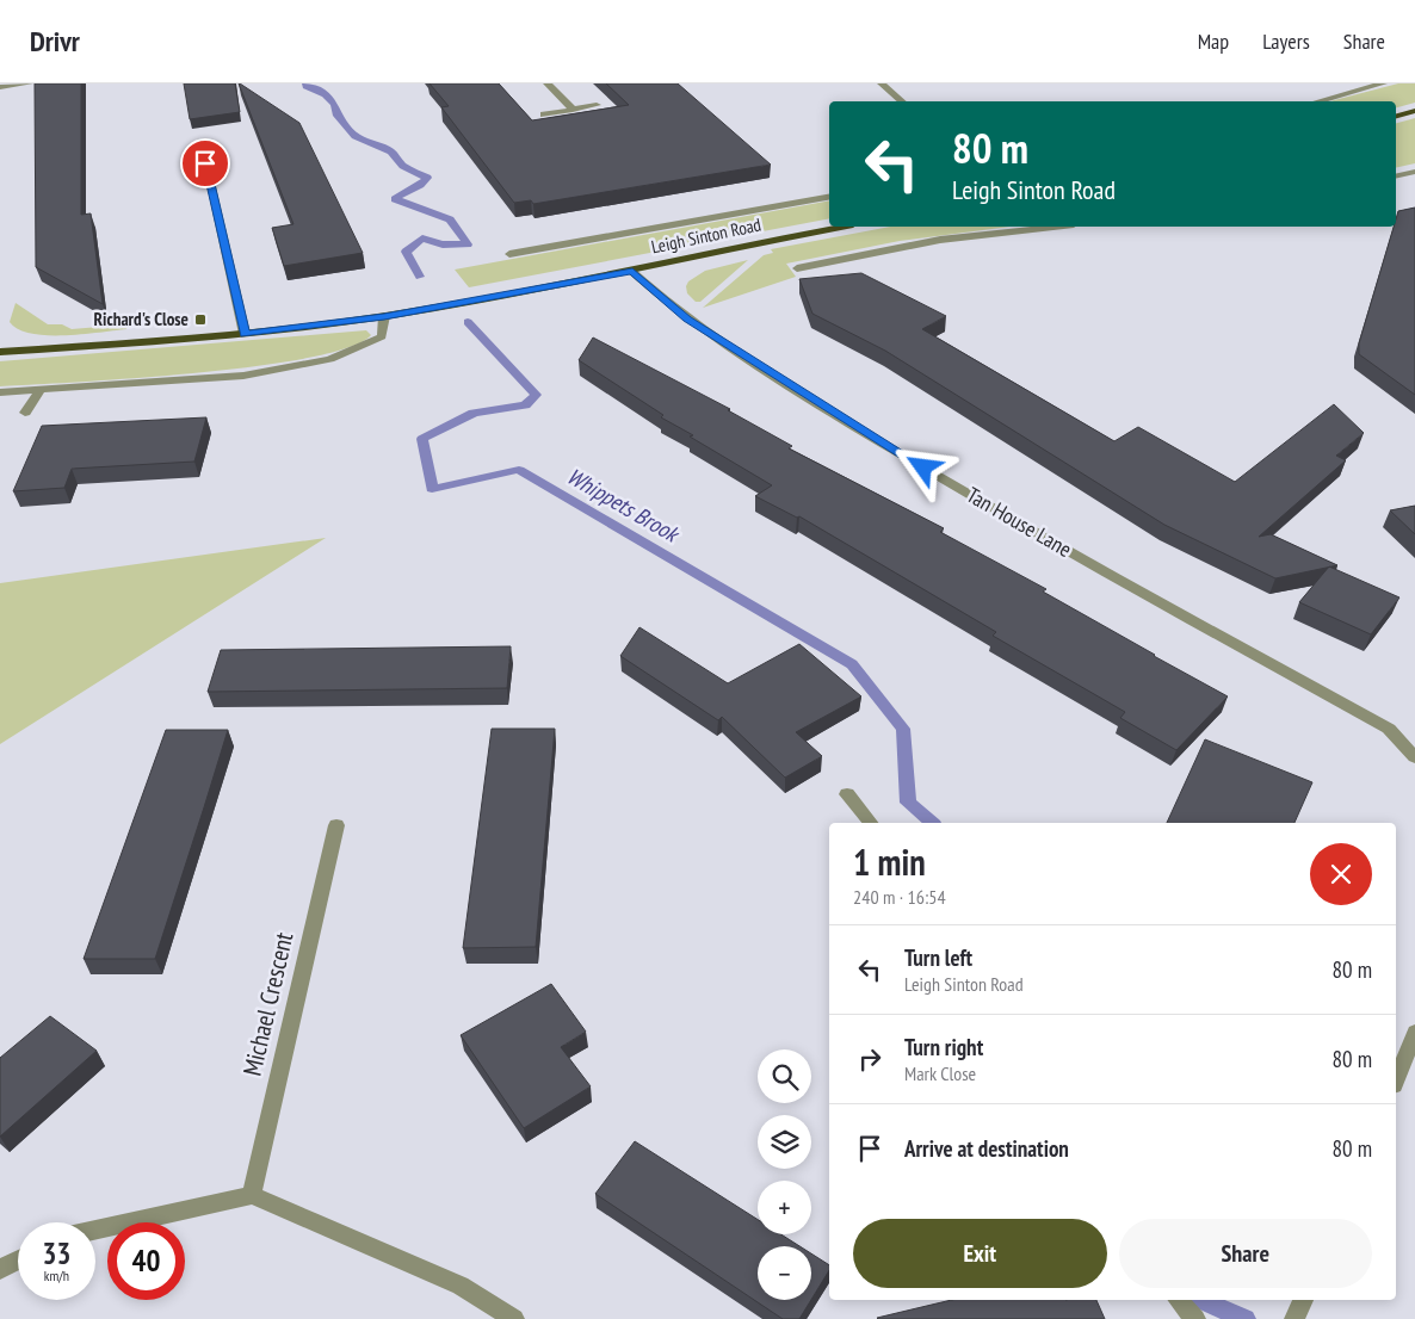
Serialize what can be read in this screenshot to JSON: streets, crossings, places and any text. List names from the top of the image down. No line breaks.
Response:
{"streets":{"main road":["Leigh Sinton Road"],"street":["Tan House Lane","Michael Crescent"]},"crossings":[["Leigh Sinton Road","Tan House Lane"]],"water":["Whippets Brook"],"places":{"transit":["Richard's Close"]},"page":{"header":"Drivr","nav":["Map","Layers","Share"],"turn":["80 m","Leigh Sinton Road"],"heading":["1 min","240 m · 16:54"],"list":[{"name":"Turn left","note":"Leigh Sinton Road","value":"80 m"},{"name":"Turn right","note":"Mark Close","value":"80 m"},{"name":"Arrive at destination","value":"80 m"}],"map_buttons":["+","−"],"buttons":["Exit","Share"],"speed":"33 km/h","limit":"40"}}
